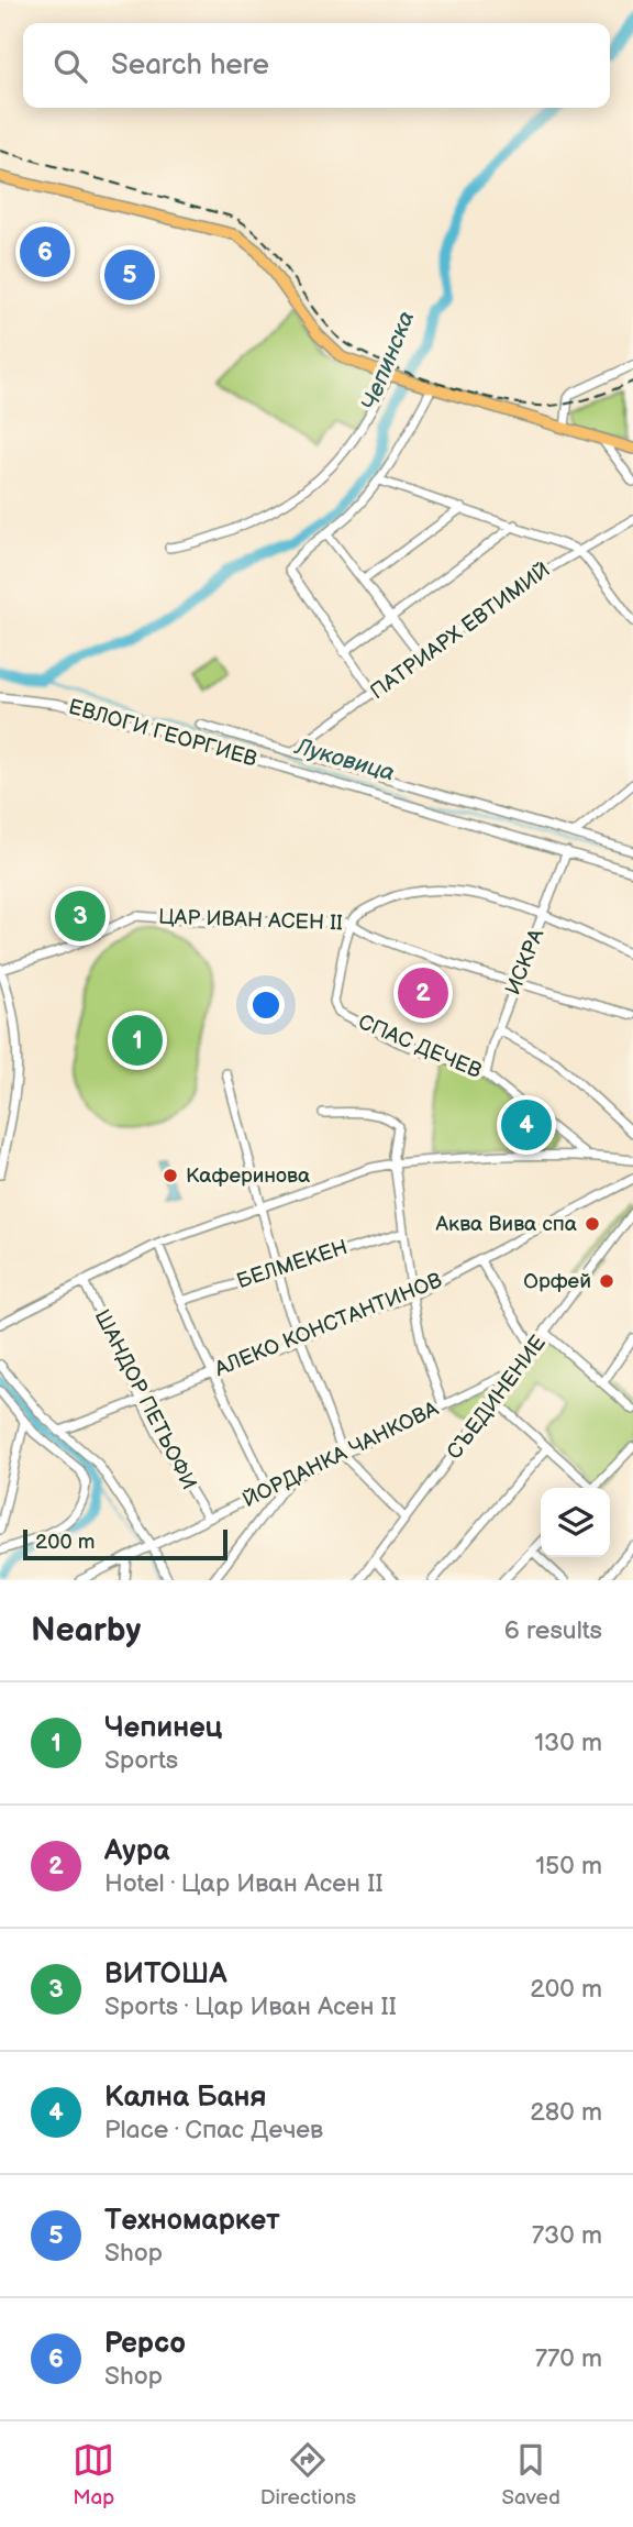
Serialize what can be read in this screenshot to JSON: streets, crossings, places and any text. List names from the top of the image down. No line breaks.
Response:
{"streets":{"street":["ПАТРИАРХ ЕВТИМИЙ","ЕВЛОГИ ГЕОРГИЕВ","ЦАР ИВАН АСЕН II","ИСКРА","СПАС ДЕЧЕВ","БЕЛМЕКЕН","АЛЕКО КОНСТАНТИНОВ","СЪЕДИНЕНИЕ","ШАНДОР ПЕТЬОФИ","ЙОРДАНКА ЧАНКОВА"]},"crossings":[["ПАТРИАРХ ЕВТИМИЙ","ЕВЛОГИ ГЕОРГИЕВ"],["ЕВЛОГИ ГЕОРГИЕВ","ИСКРА"],["ЦАР ИВАН АСЕН II","ИСКРА"],["ЦАР ИВАН АСЕН II","СПАС ДЕЧЕВ"],["ИСКРА","СПАС ДЕЧЕВ"],["АЛЕКО КОНСТАНТИНОВ","ШАНДОР ПЕТЬОФИ"],["СЪЕДИНЕНИЕ","ЙОРДАНКА ЧАНКОВА"],["ШАНДОР ПЕТЬОФИ","ЙОРДАНКА ЧАНКОВА"]],"water":["Чепинска","Луковица"],"places":["Каферинова","Аква Вива спа","Орфей"],"scale_bar":"200 m","page":{"search":"Search here","pins":["6","5","3","2","1","4"],"scale":"200 m","heading":["Nearby","6 results"],"list":[{"mark":"1","name":"Чепинец","note":"Sports","value":"130 m"},{"mark":"2","name":"Аура","note":"Hotel · Цар Иван Асен II","value":"150 m"},{"mark":"3","name":"ВИТОША","note":"Sports · Цар Иван Асен II","value":"200 m"},{"mark":"4","name":"Кална Баня","note":"Place · Спас Дечев","value":"280 m"},{"mark":"5","name":"Техномаркет","note":"Shop","value":"730 m"},{"mark":"6","name":"Pepco","note":"Shop","value":"770 m"}],"nav":["Map","Directions","Saved"]}}
